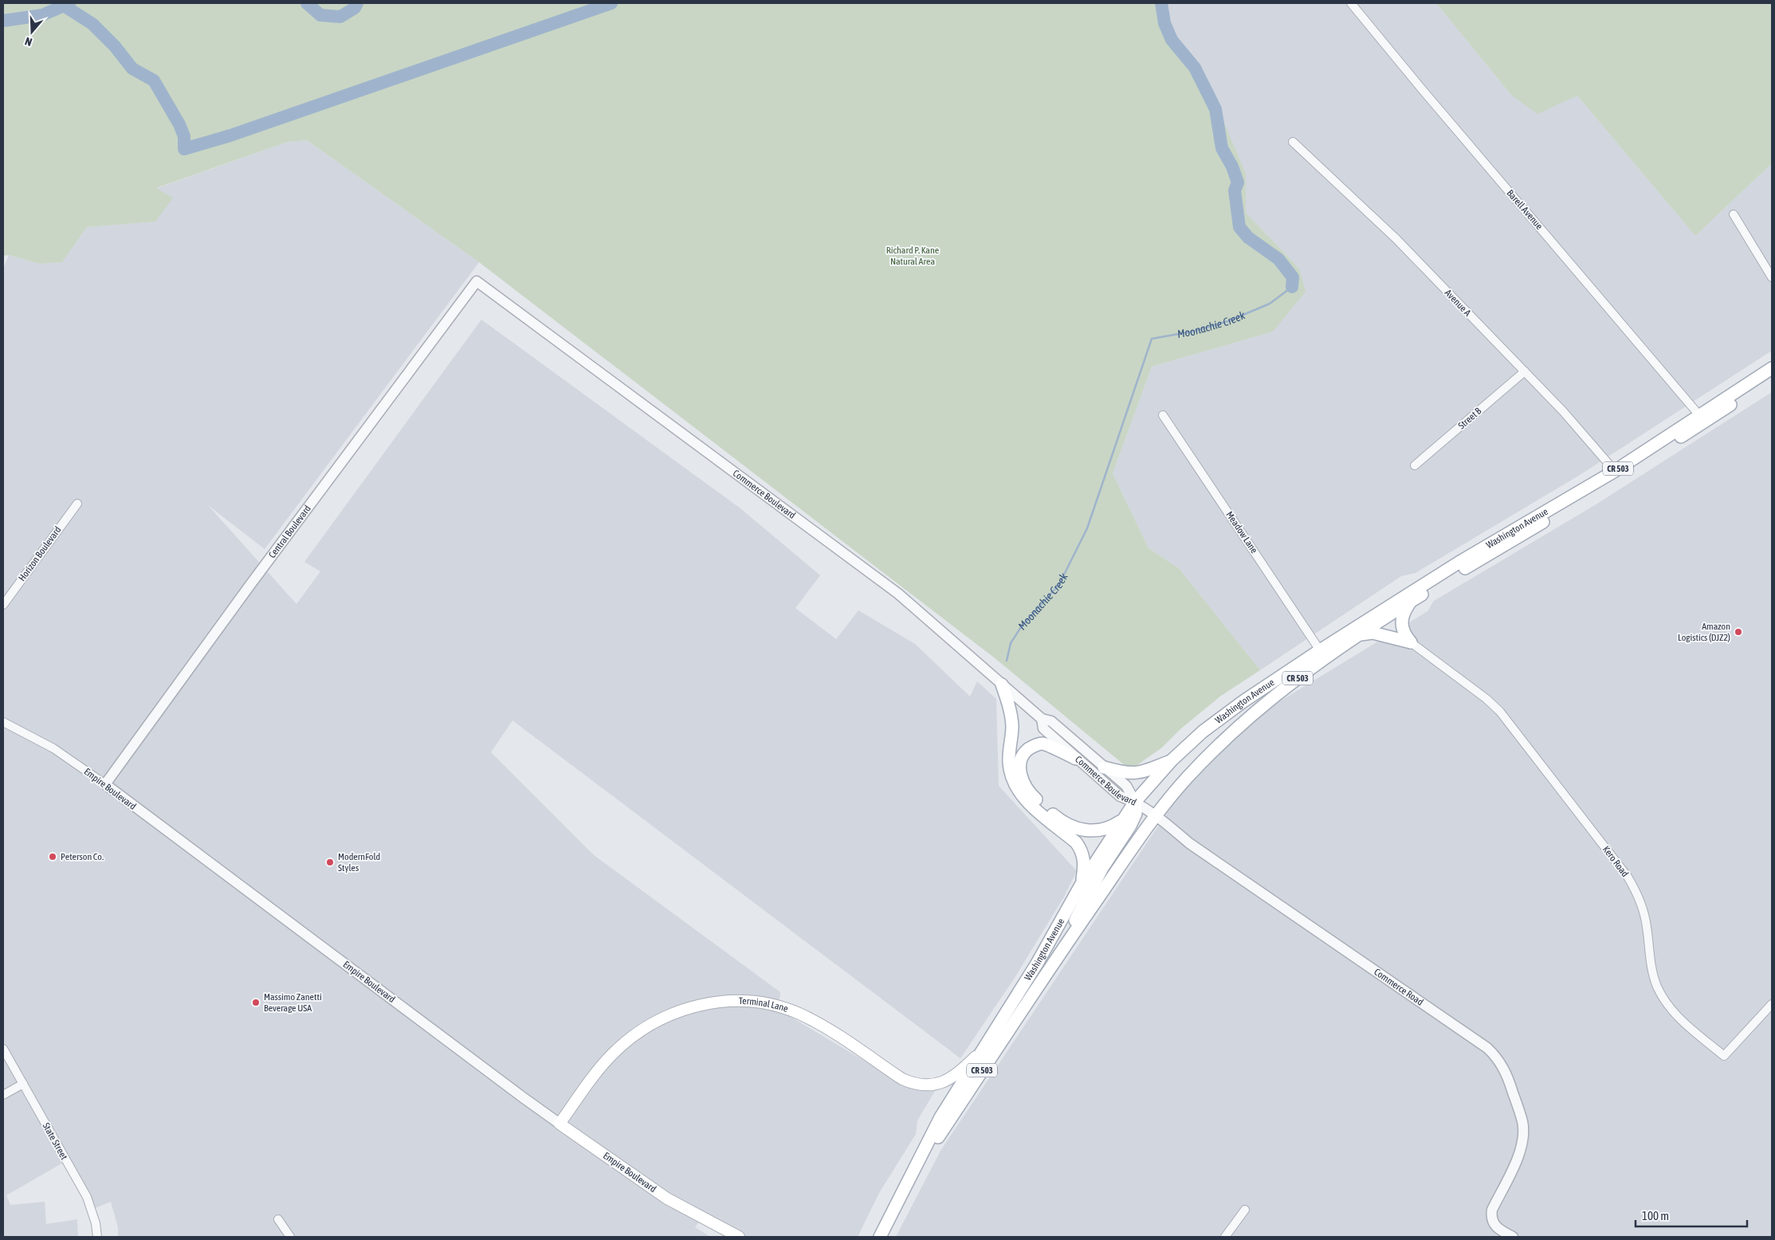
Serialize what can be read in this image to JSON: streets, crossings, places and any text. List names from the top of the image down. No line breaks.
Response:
{"streets":{"main road":["CR 503","Washington Avenue","Empire Boulevard","Terminal Lane"],"street":["Barell Avenue","Avenue A","Street B","Commerce Boulevard","Central Boulevard","Meadow Lane","Horizon Boulevard","Kero Road","Commerce Road","State Street"]},"crossings":[["Barell Avenue","Washington Avenue"],["Avenue A","Street B"],["Avenue A","Washington Avenue"],["Commerce Boulevard","Washington Avenue"],["Commerce Boulevard","Central Boulevard"],["Commerce Boulevard","Commerce Road"],["Washington Avenue","Meadow Lane"],["Washington Avenue","Commerce Road"],["Washington Avenue","Terminal Lane"],["Central Boulevard","Empire Boulevard"],["Empire Boulevard","Terminal Lane"]],"water":["Moonachie Creek"],"parks":["Richard P. Kane Natural Area"],"places":["Amazon Logistics (DJZ2)","Peterson Co.","ModernFold Styles","Massimo Zanetti Beverage USA"],"scale_bar":"100 m","north":"bottom"}
